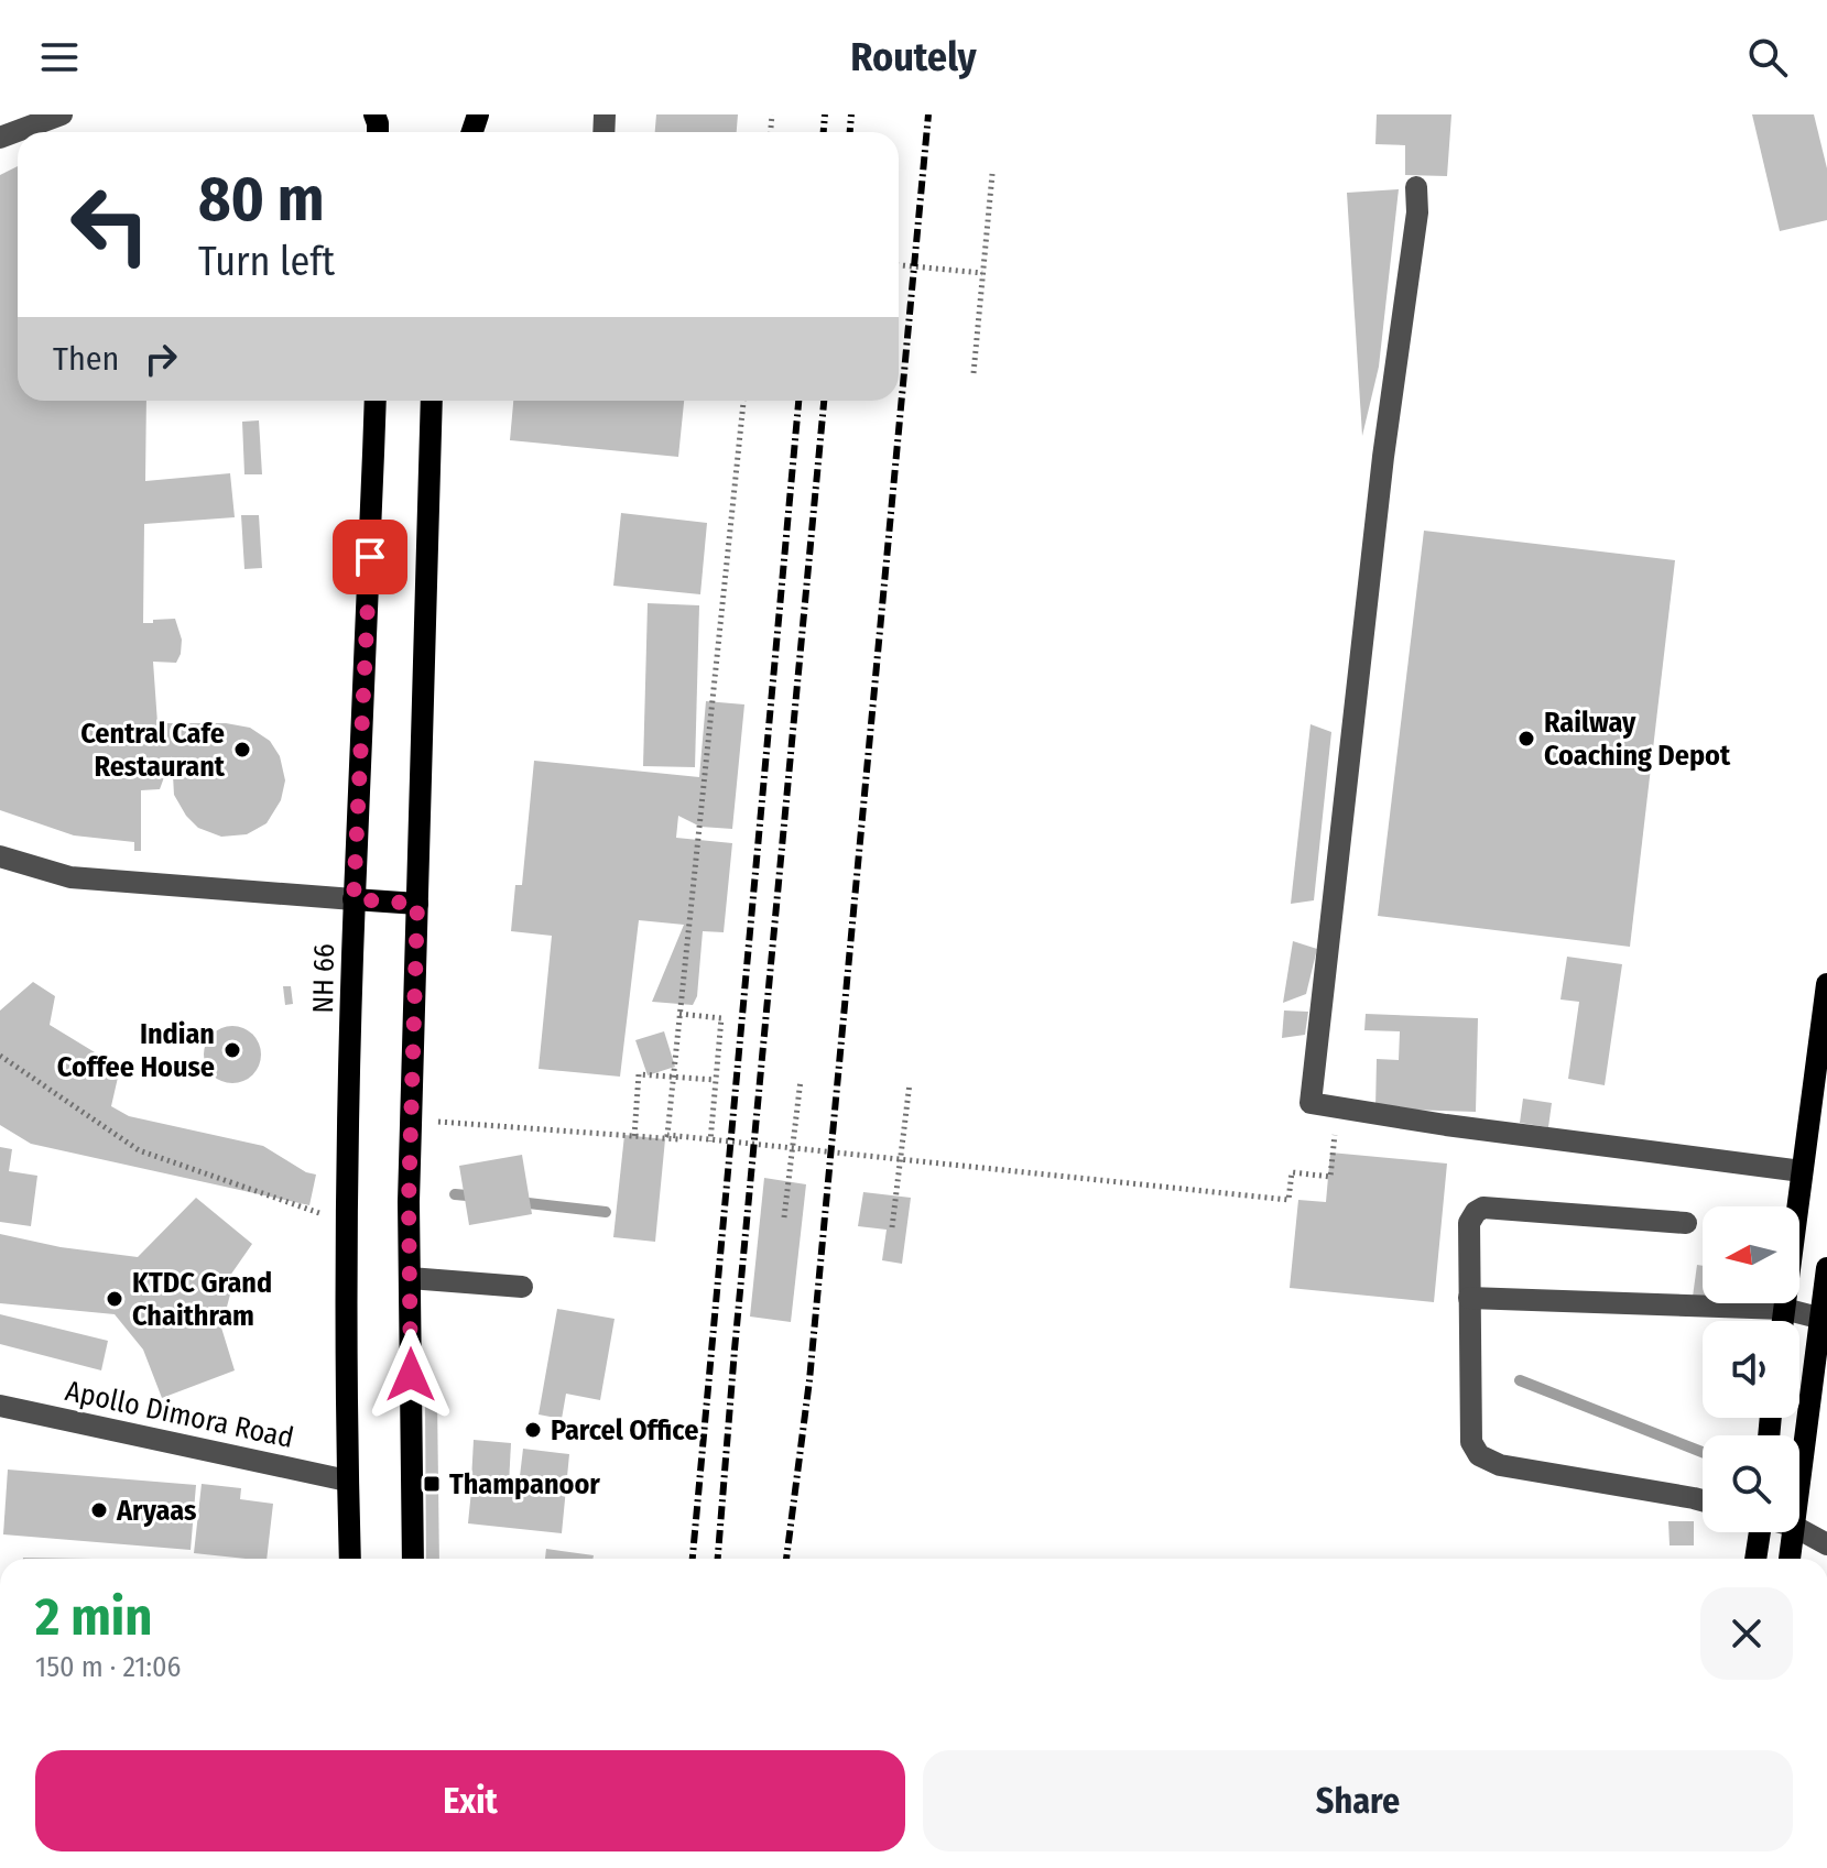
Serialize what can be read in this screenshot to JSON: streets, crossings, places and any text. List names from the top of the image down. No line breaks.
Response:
{"streets":{"main road":["NH 66"],"street":["Apollo Dimora Road"]},"crossings":[["NH 66","Apollo Dimora Road"]],"places":{"other":["Railway Coaching Depot","Central Cafe Restaurant","Indian Coffee House","KTDC Grand Chaithram","Parcel Office","Aryaas"],"transit":["Thampanoor"]},"north":"left","page":{"header":"Routely","turn":["80 m","Turn left"],"then":"Then","heading":["2 min","150 m · 21:06"],"buttons":["Exit","Share"]}}
